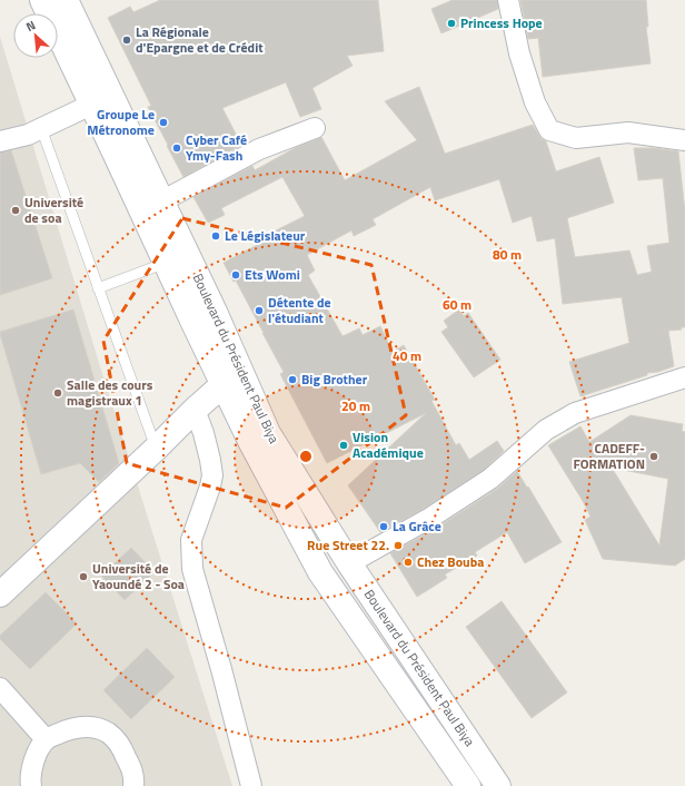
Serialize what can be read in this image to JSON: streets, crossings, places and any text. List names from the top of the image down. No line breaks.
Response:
{"streets":{"main road":["Boulevard du Président Paul Biya"]},"places":["Princess Hope","La Régionale d'Epargne et de Crédit","Groupe Le Métronome","Cyber Café Ymy-Fash","Université de soa","Le Législateur","Ets Womi","Détente de l'étudiant","Big Brother","Salle des cours magistraux 1","Vision Académique","CADEFF- FORMATION","La Grâce","Rue Street 22.","Chez Bouba","Université de Yaoundé 2 - Soa"],"north":"top left","rings":["80 m","60 m","40 m","20 m"]}
